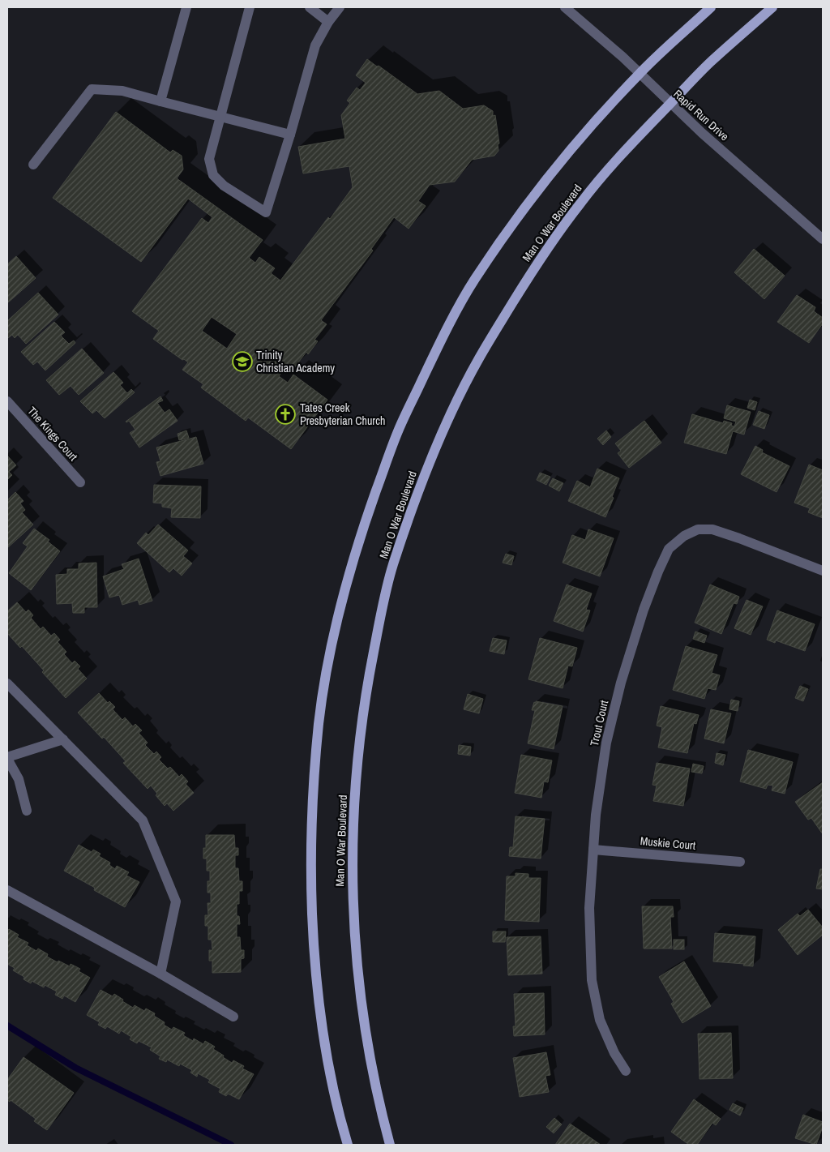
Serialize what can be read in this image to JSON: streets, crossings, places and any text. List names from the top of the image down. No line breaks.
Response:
{"streets":{"main road":["Man O War Boulevard"],"street":["Rapid Run Drive","The Kings Court","Trout Court","Muskie Court"]},"crossings":[["Rapid Run Drive","Man O War Boulevard"],["Trout Court","Muskie Court"]],"places":{"school or university":["Trinity Christian Academy"],"church":["Tates Creek Presbyterian Church"]}}
